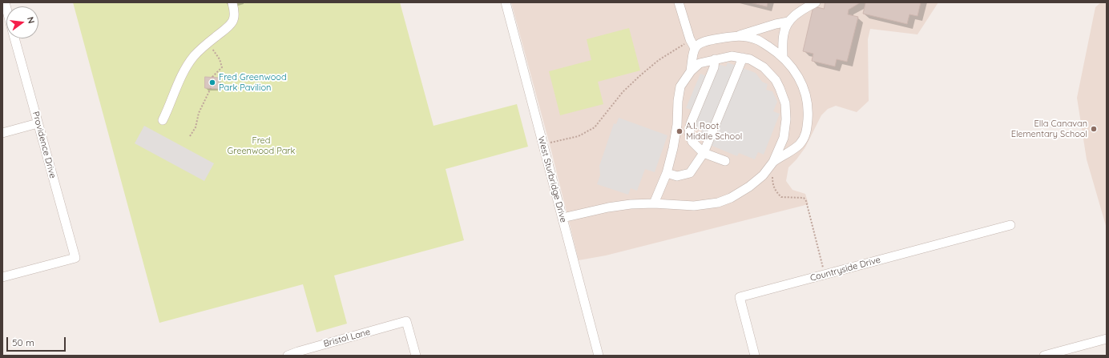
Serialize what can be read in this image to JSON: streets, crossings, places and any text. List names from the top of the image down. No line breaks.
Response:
{"streets":{"street":["Providence Drive","West Sturbridge Drive","Countryside Drive","Bristol Lane"]},"parks":["Fred Greenwood Park"],"places":["Fred Greenwood Park Pavilion","Ella Canavan Elementary School","A.I. Root Middle School"],"scale_bar":"50 m","north":"right"}
